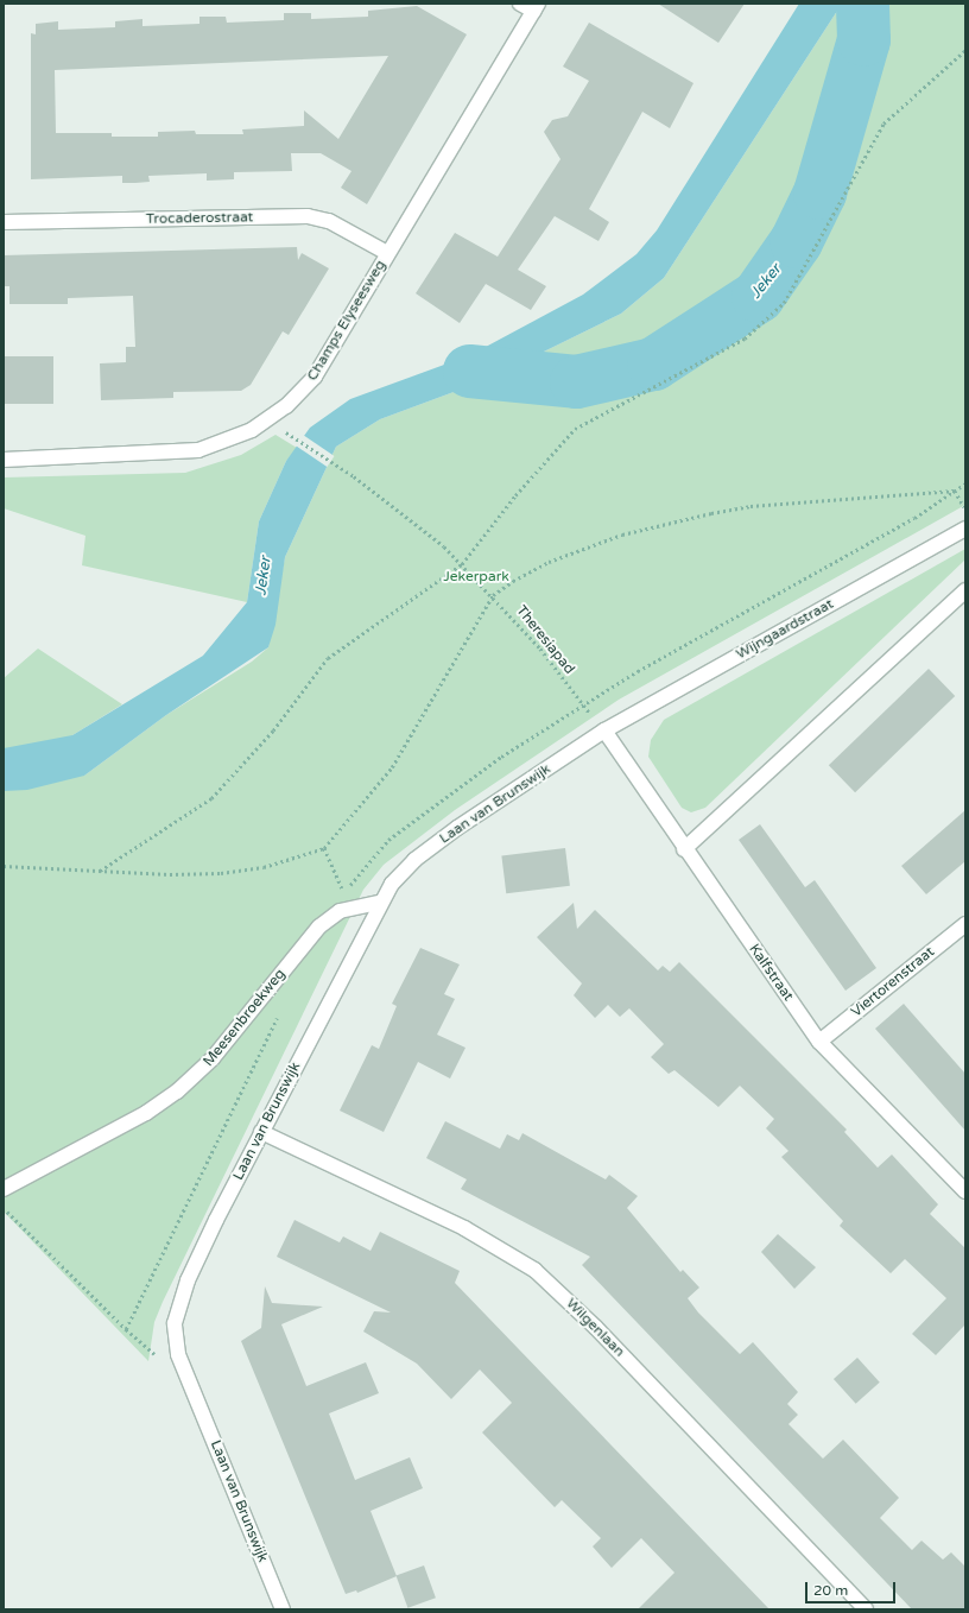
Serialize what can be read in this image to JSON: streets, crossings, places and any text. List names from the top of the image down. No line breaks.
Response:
{"streets":{"street":["Trocaderostraat","Champs Elyseesweg","Wijngaardstraat","Laan van Brunswijk","Kalfstraat","Viertorenstraat","Meesenbroekweg","Wilgenlaan"],"path":["Theresiapad"]},"crossings":[["Trocaderostraat","Champs Elyseesweg"],["Wijngaardstraat","Theresiapad"],["Wijngaardstraat","Laan van Brunswijk"],["Wijngaardstraat","Kalfstraat"],["Theresiapad","Laan van Brunswijk"],["Theresiapad","Kalfstraat"],["Laan van Brunswijk","Kalfstraat"],["Laan van Brunswijk","Meesenbroekweg"],["Laan van Brunswijk","Wilgenlaan"],["Kalfstraat","Viertorenstraat"]],"water":["Jeker"],"parks":["Jekerpark"],"scale_bar":"20 m"}
